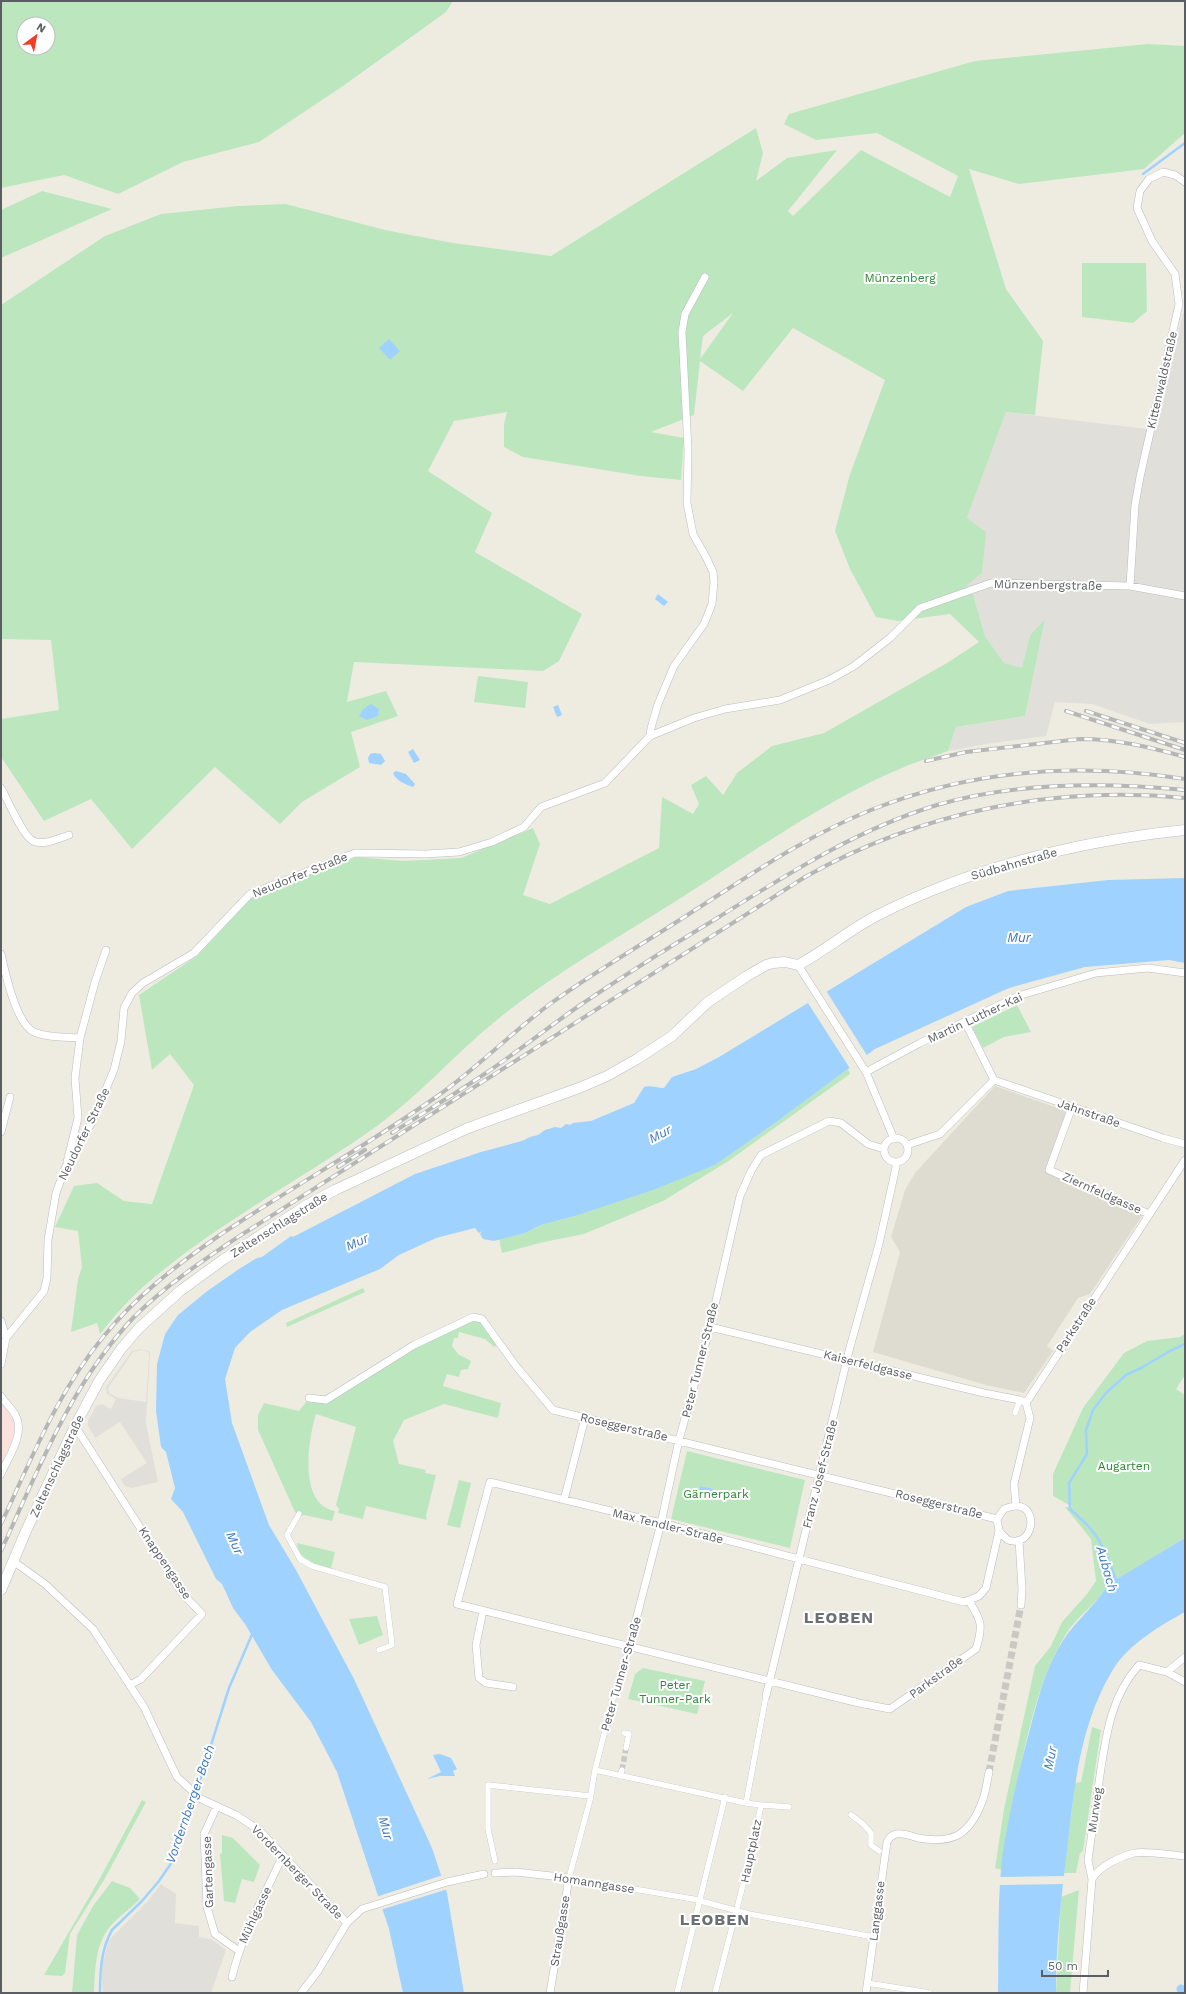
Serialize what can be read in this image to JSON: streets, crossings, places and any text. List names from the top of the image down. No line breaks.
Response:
{"streets":{"main road":["Südbahnstraße","Zeltenschlagstraße"],"street":["Kittenwaldstraße","Münzenbergstraße","Neudorfer Straße","Martin Luther-Kai","Jahnstraße","Ziernfeldgasse","Parkstraße","Peter Tunner-Straße","Kaiserfeldgasse","Roseggerstraße","Franz Josef-Straße","Max Tendler-Straße","Knappengasse","Murweg","Hauptplatz","Gartengasse","Vordernberger Straße","Homanngasse","Langgasse","Mühlgasse","Straußgasse"]},"crossings":[["Kittenwaldstraße","Münzenbergstraße"],["Münzenbergstraße","Neudorfer Straße"],["Südbahnstraße","Zeltenschlagstraße"],["Jahnstraße","Ziernfeldgasse"],["Ziernfeldgasse","Parkstraße"],["Zeltenschlagstraße","Knappengasse"],["Zeltenschlagstraße","Vordernberger Straße"],["Parkstraße","Peter Tunner-Straße"],["Parkstraße","Kaiserfeldgasse"],["Parkstraße","Franz Josef-Straße"],["Parkstraße","Max Tendler-Straße"],["Peter Tunner-Straße","Kaiserfeldgasse"],["Peter Tunner-Straße","Roseggerstraße"],["Peter Tunner-Straße","Franz Josef-Straße"],["Peter Tunner-Straße","Max Tendler-Straße"],["Peter Tunner-Straße","Hauptplatz"],["Peter Tunner-Straße","Straußgasse"],["Kaiserfeldgasse","Franz Josef-Straße"],["Roseggerstraße","Franz Josef-Straße"],["Franz Josef-Straße","Max Tendler-Straße"],["Franz Josef-Straße","Hauptplatz"],["Knappengasse","Vordernberger Straße"],["Hauptplatz","Straußgasse"],["Gartengasse","Vordernberger Straße"],["Gartengasse","Mühlgasse"],["Vordernberger Straße","Mühlgasse"],["Homanngasse","Straußgasse"]],"districts":["LEOBEN","LEOBEN"],"water":["Mur","Aubach","Vordernberger Bach"],"parks":["Münzenberg","Augarten","Gärnerpark","Peter Tunner-Park"],"scale_bar":"50 m","north":"top right"}
